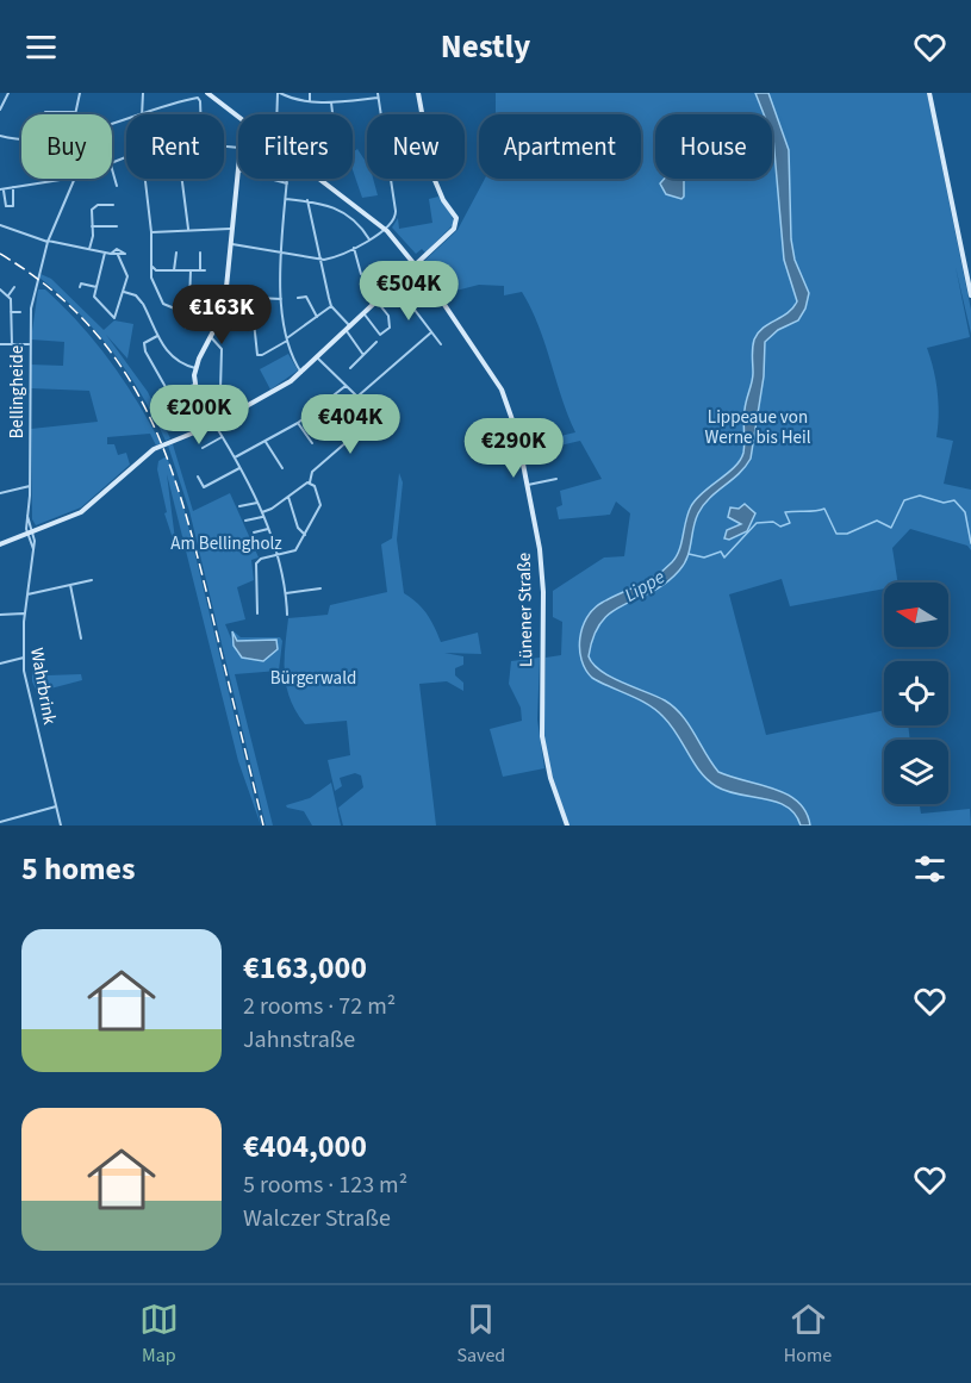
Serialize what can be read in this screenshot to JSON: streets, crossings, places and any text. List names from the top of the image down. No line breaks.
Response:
{"streets":{"main road":["Lünener Straße"],"street":["Bellingheide","Wahrbrink"]},"crossings":[["Bellingheide","Wahrbrink"]],"water":["Lippe"],"parks":["Lippeaue von Werne bis Heil","Am Bellingholz","Bürgerwald"],"north":"left","page":{"header":"Nestly","chip":["Buy","Rent","Filters","New","Apartment","House"],"price":["€504K","€163K","€200K","€404K","€290K"],"heading":"5 homes","list":[{"name":"€163,000","note":"2 rooms · 72 m² · Jahnstraße"},{"name":"€404,000","note":"5 rooms · 123 m² · Walczer Straße"}],"tabs":["Map","Saved","Home"]}}
